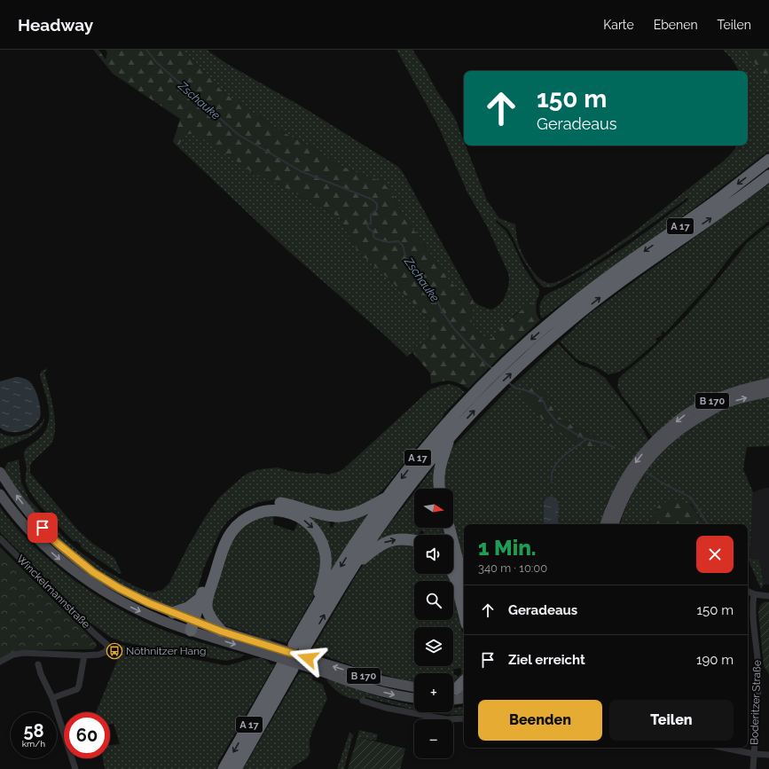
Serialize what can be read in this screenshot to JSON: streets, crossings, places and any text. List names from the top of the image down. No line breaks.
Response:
{"streets":{"highway":["A 17"],"main road":["B 170"],"street":["Winckelmannstraße","Boderitzer Straße"]},"water":["Zschauke"],"places":{"bus stop":["Nöthnitzer Hang"]},"north":"right","page":{"header":"Headway","nav":["Karte","Ebenen","Teilen"],"turn":["150 m","Geradeaus"],"map_buttons":["+","−"],"heading":["1 Min.","340 m · 10:00"],"list":[{"name":"Geradeaus","value":"150 m"},{"name":"Ziel erreicht","value":"190 m"}],"buttons":["Beenden","Teilen"],"speed":"58 km/h","limit":"60"}}
